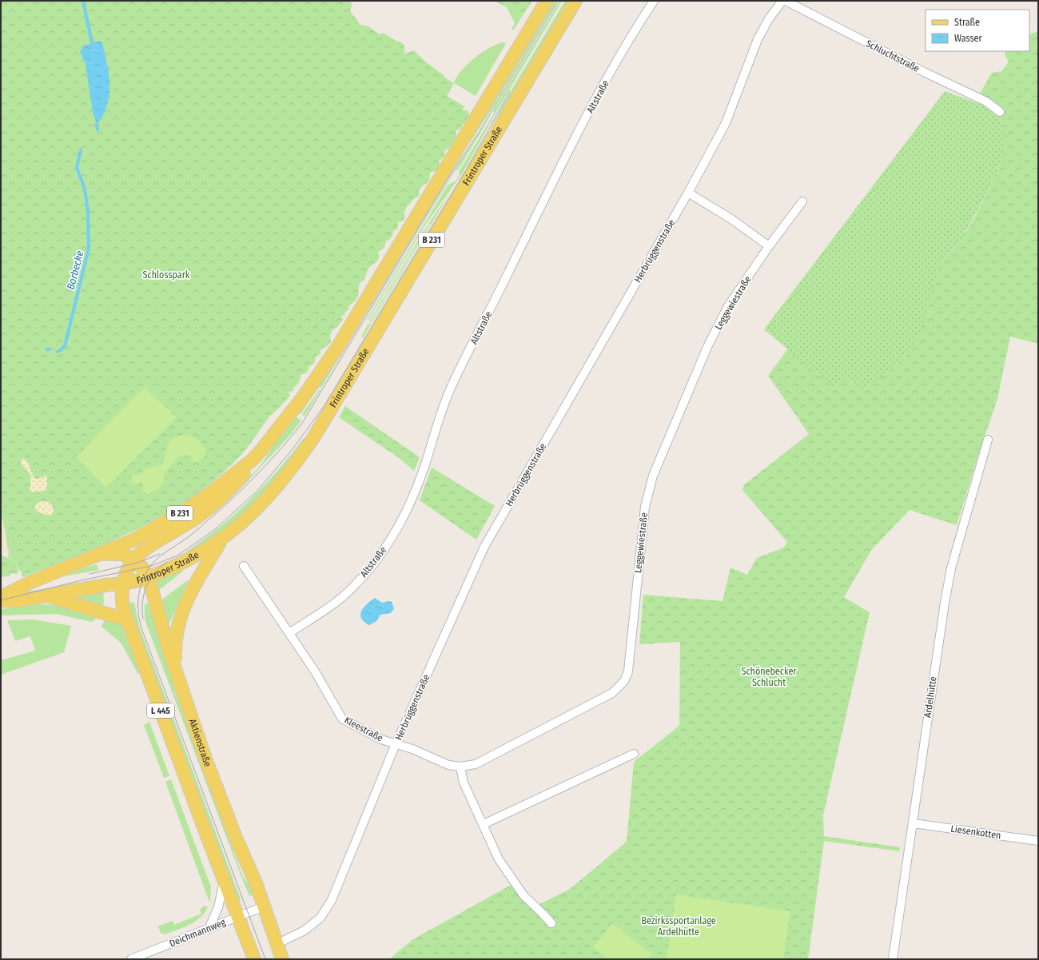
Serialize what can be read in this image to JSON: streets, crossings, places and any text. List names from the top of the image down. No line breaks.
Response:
{"streets":{"main road":["Frintroper Straße","B 231","L 445","Aktienstraße"],"street":["Schluchtstraße","Altstraße","Herbrüggenstraße","Leggewiestraße","Ardelhütte","Kleestraße","Liesenkotten","Deichmannweg"]},"crossings":[["Altstraße","Kleestraße"],["Frintroper Straße","B 231"],["Frintroper Straße","L 445"],["Frintroper Straße","Aktienstraße"],["B 231","Aktienstraße"],["Herbrüggenstraße","Kleestraße"],["Herbrüggenstraße","Aktienstraße"],["Leggewiestraße","Kleestraße"],["Ardelhütte","Liesenkotten"],["L 445","Deichmannweg"],["Aktienstraße","Deichmannweg"]],"water":["Borbecke"],"parks":["Schlosspark","Schönebecker Schlucht","Bezirkssportanlage Ardelhütte"],"legend":["Straße","Wasser"]}
